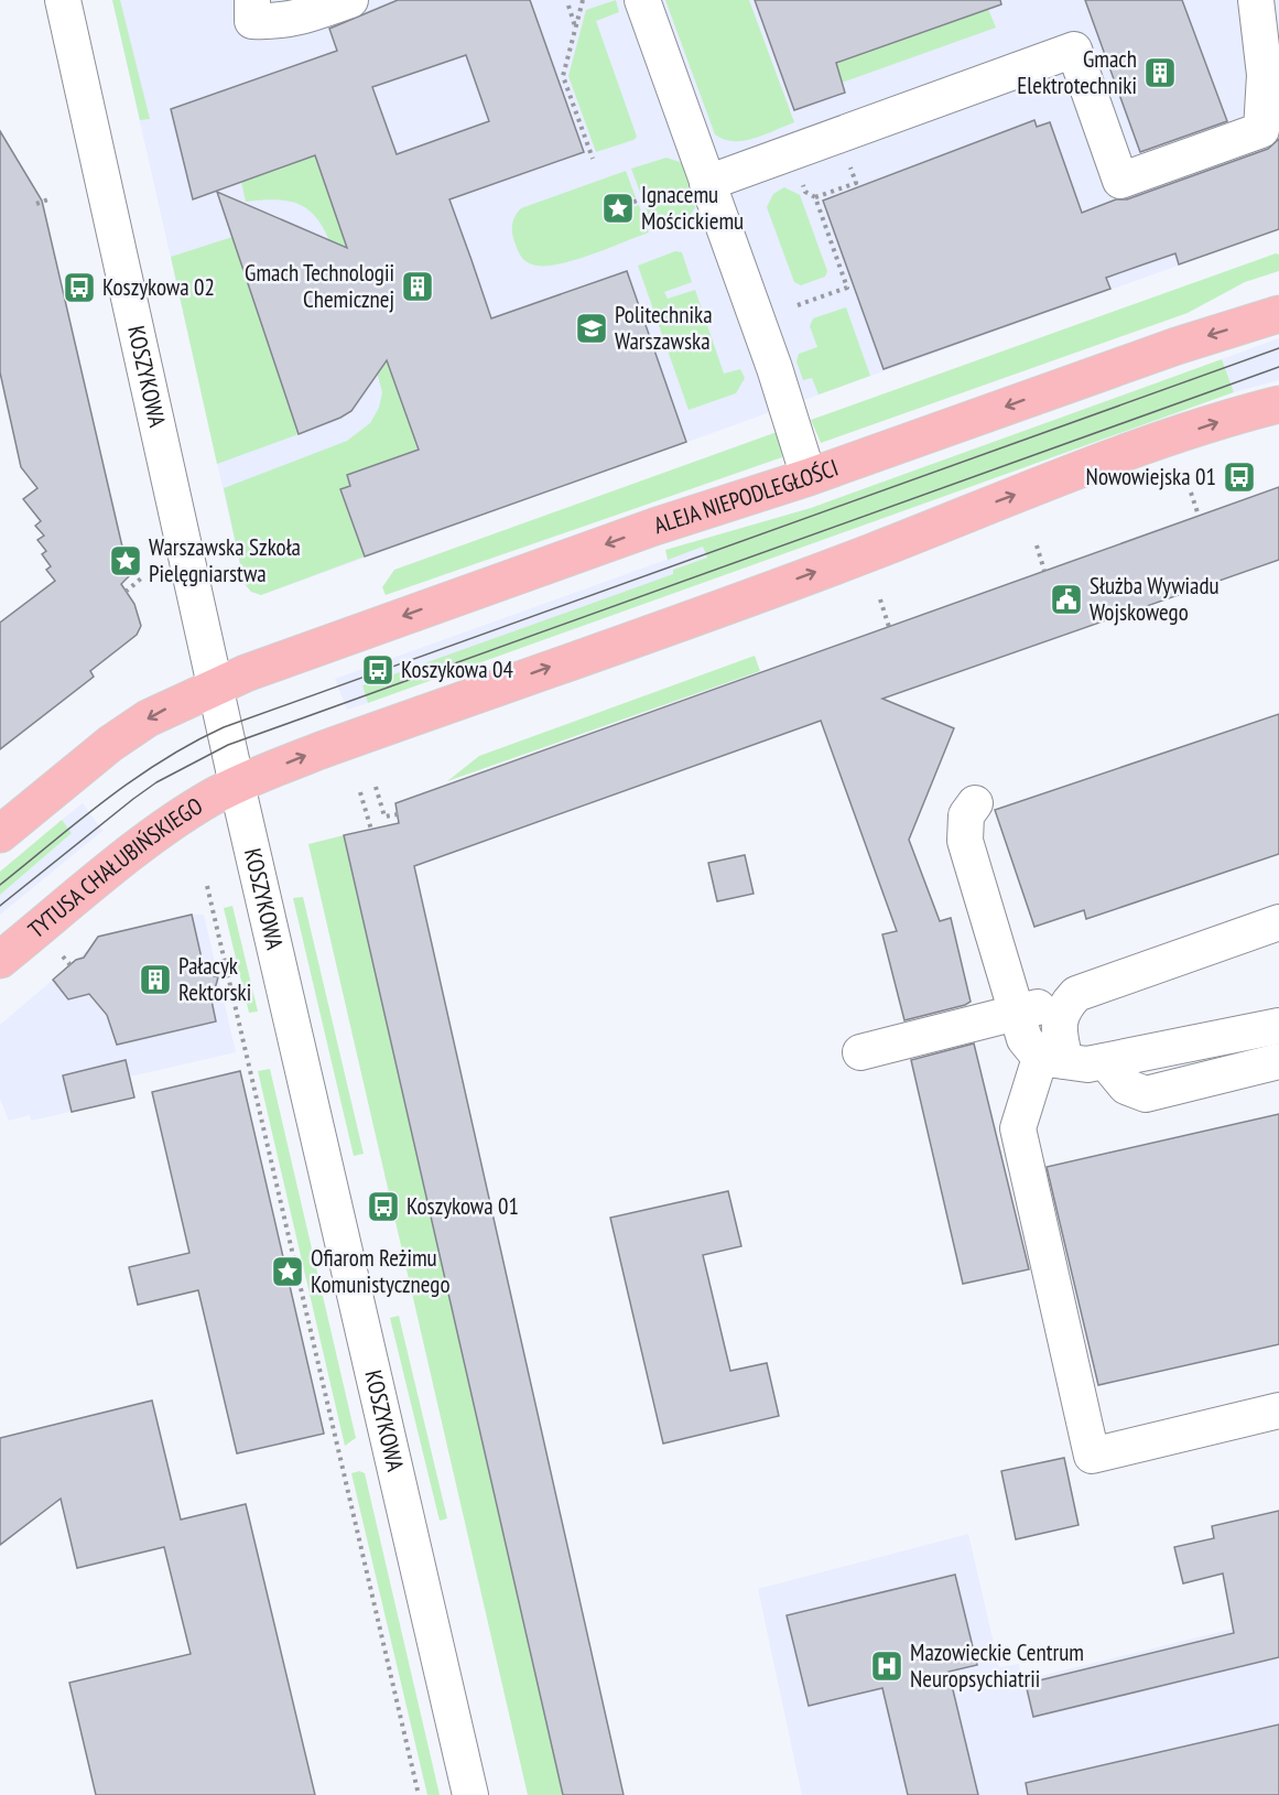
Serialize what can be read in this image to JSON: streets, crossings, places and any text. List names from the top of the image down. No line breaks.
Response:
{"streets":{"main road":["ALEJA NIEPODLEGŁOŚCI","TYTUSA CHAŁUBIŃSKIEGO"],"street":["KOSZYKOWA"]},"crossings":[["KOSZYKOWA","ALEJA NIEPODLEGŁOŚCI"],["KOSZYKOWA","TYTUSA CHAŁUBIŃSKIEGO"]],"places":{"building":["Gmach Elektrotechniki","Gmach Technologii Chemicznej","Pałacyk Rektorski"],"place":["Ignacemu Mościckiemu","Warszawska Szkoła Pielęgniarstwa","Ofiarom Reżimu Komunistycznego"],"bus stop":["Koszykowa 02","Nowowiejska 01","Koszykowa 04","Koszykowa 01"],"school or university":["Politechnika Warszawska"],"public building":["Służba Wywiadu Wojskowego"],"hospital":["Mazowieckie Centrum Neuropsychiatrii"]}}
